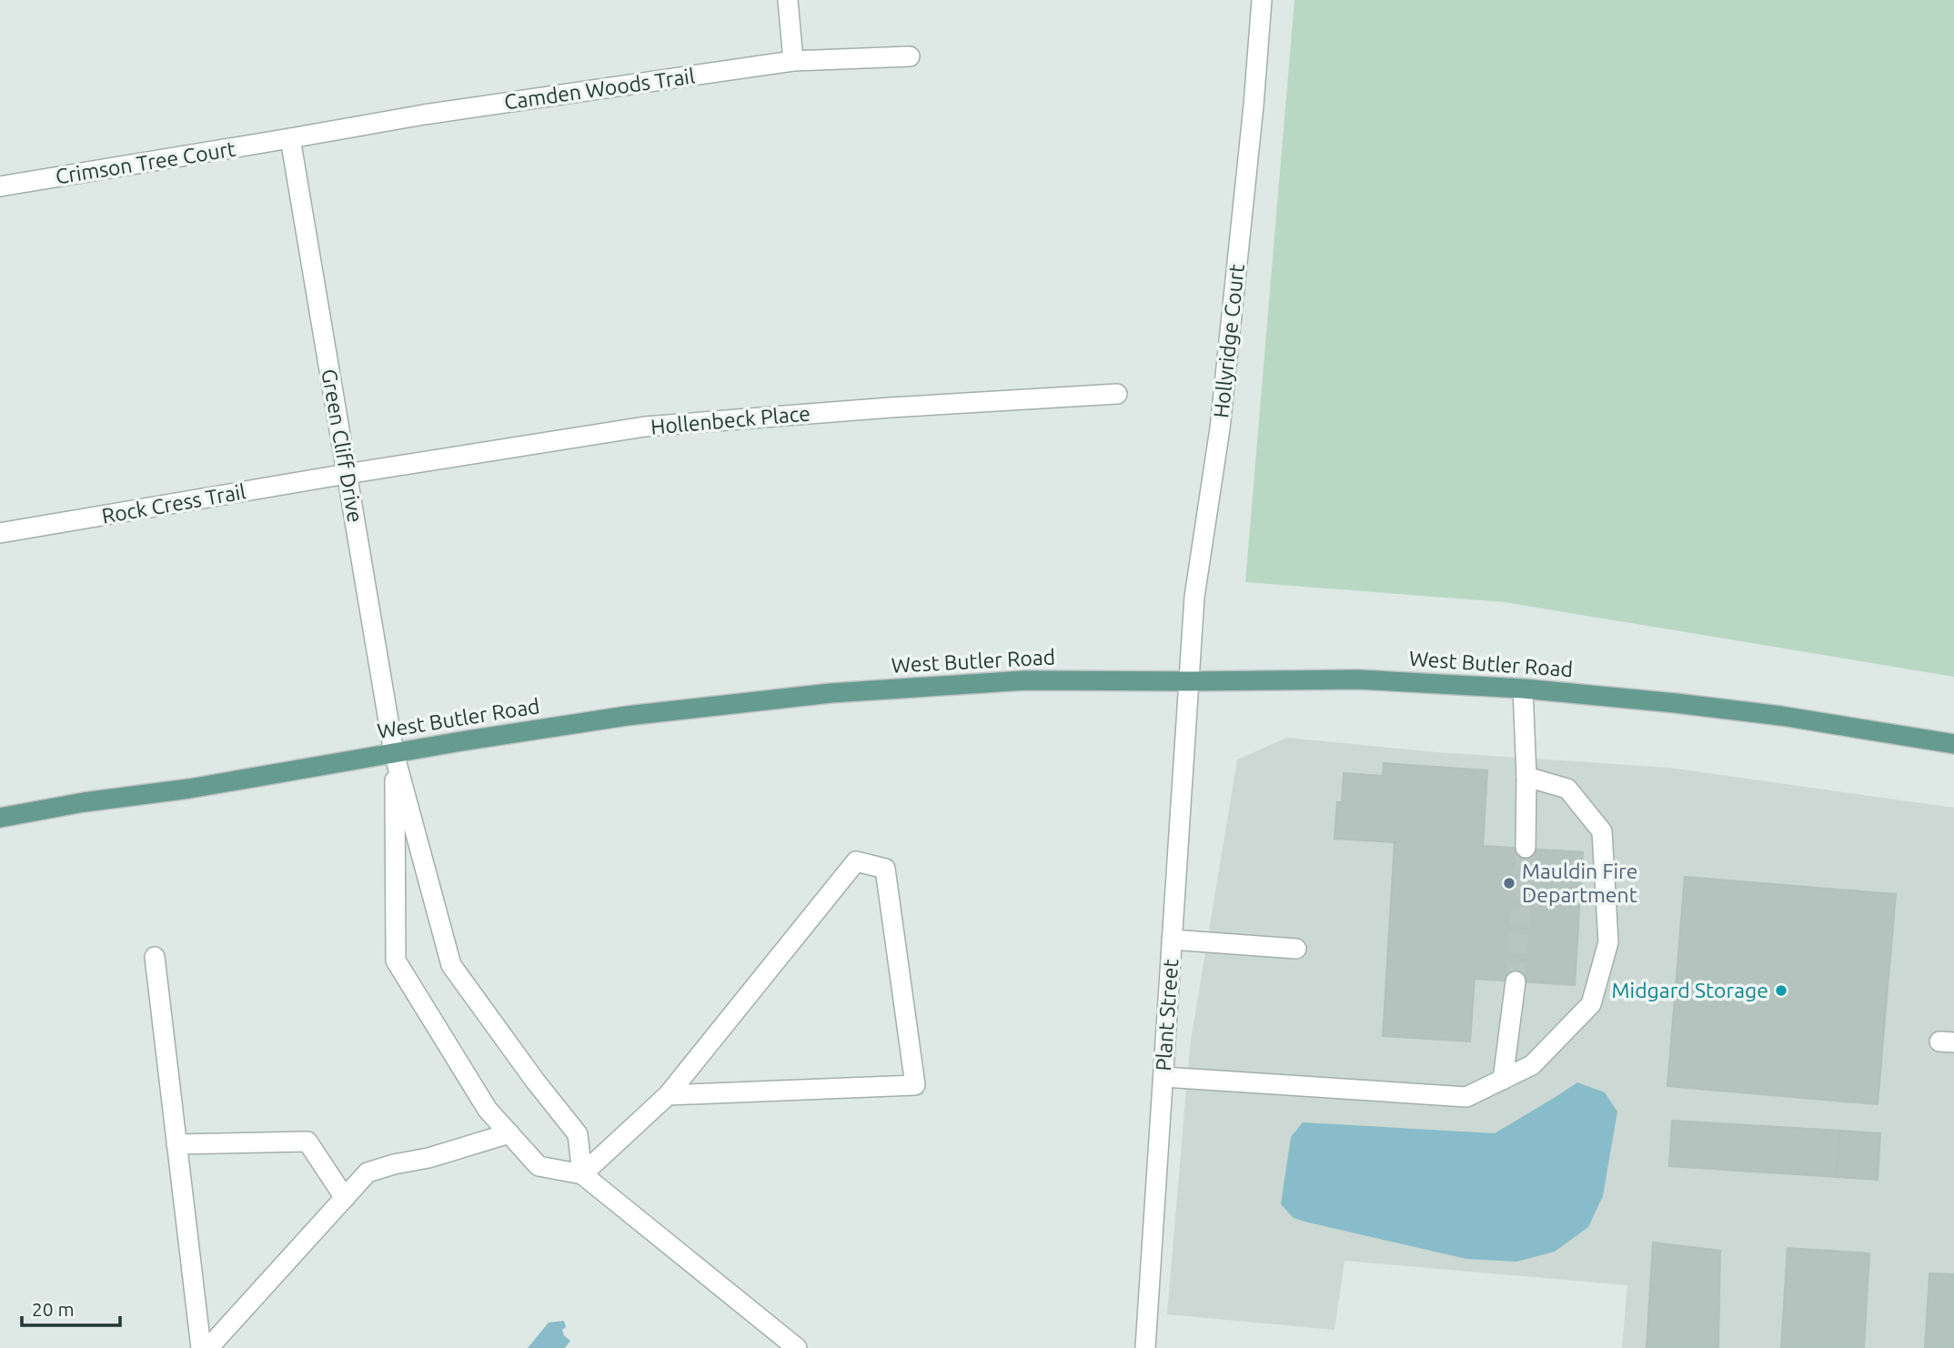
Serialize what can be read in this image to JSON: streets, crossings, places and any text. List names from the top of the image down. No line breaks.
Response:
{"streets":{"main road":["West Butler Road"],"street":["Camden Woods Trail","Crimson Tree Court","Hollyridge Court","Hollenbeck Place","Green Cliff Drive","Rock Cress Trail","Plant Street"]},"crossings":[["Camden Woods Trail","Crimson Tree Court"],["Camden Woods Trail","Green Cliff Drive"],["Crimson Tree Court","Green Cliff Drive"],["Hollyridge Court","West Butler Road"],["Hollyridge Court","Plant Street"],["Hollenbeck Place","Green Cliff Drive"],["Hollenbeck Place","Rock Cress Trail"],["Green Cliff Drive","Rock Cress Trail"],["Green Cliff Drive","West Butler Road"],["West Butler Road","Plant Street"]],"places":["Mauldin Fire Department","Midgard Storage"],"scale_bar":"20 m"}
